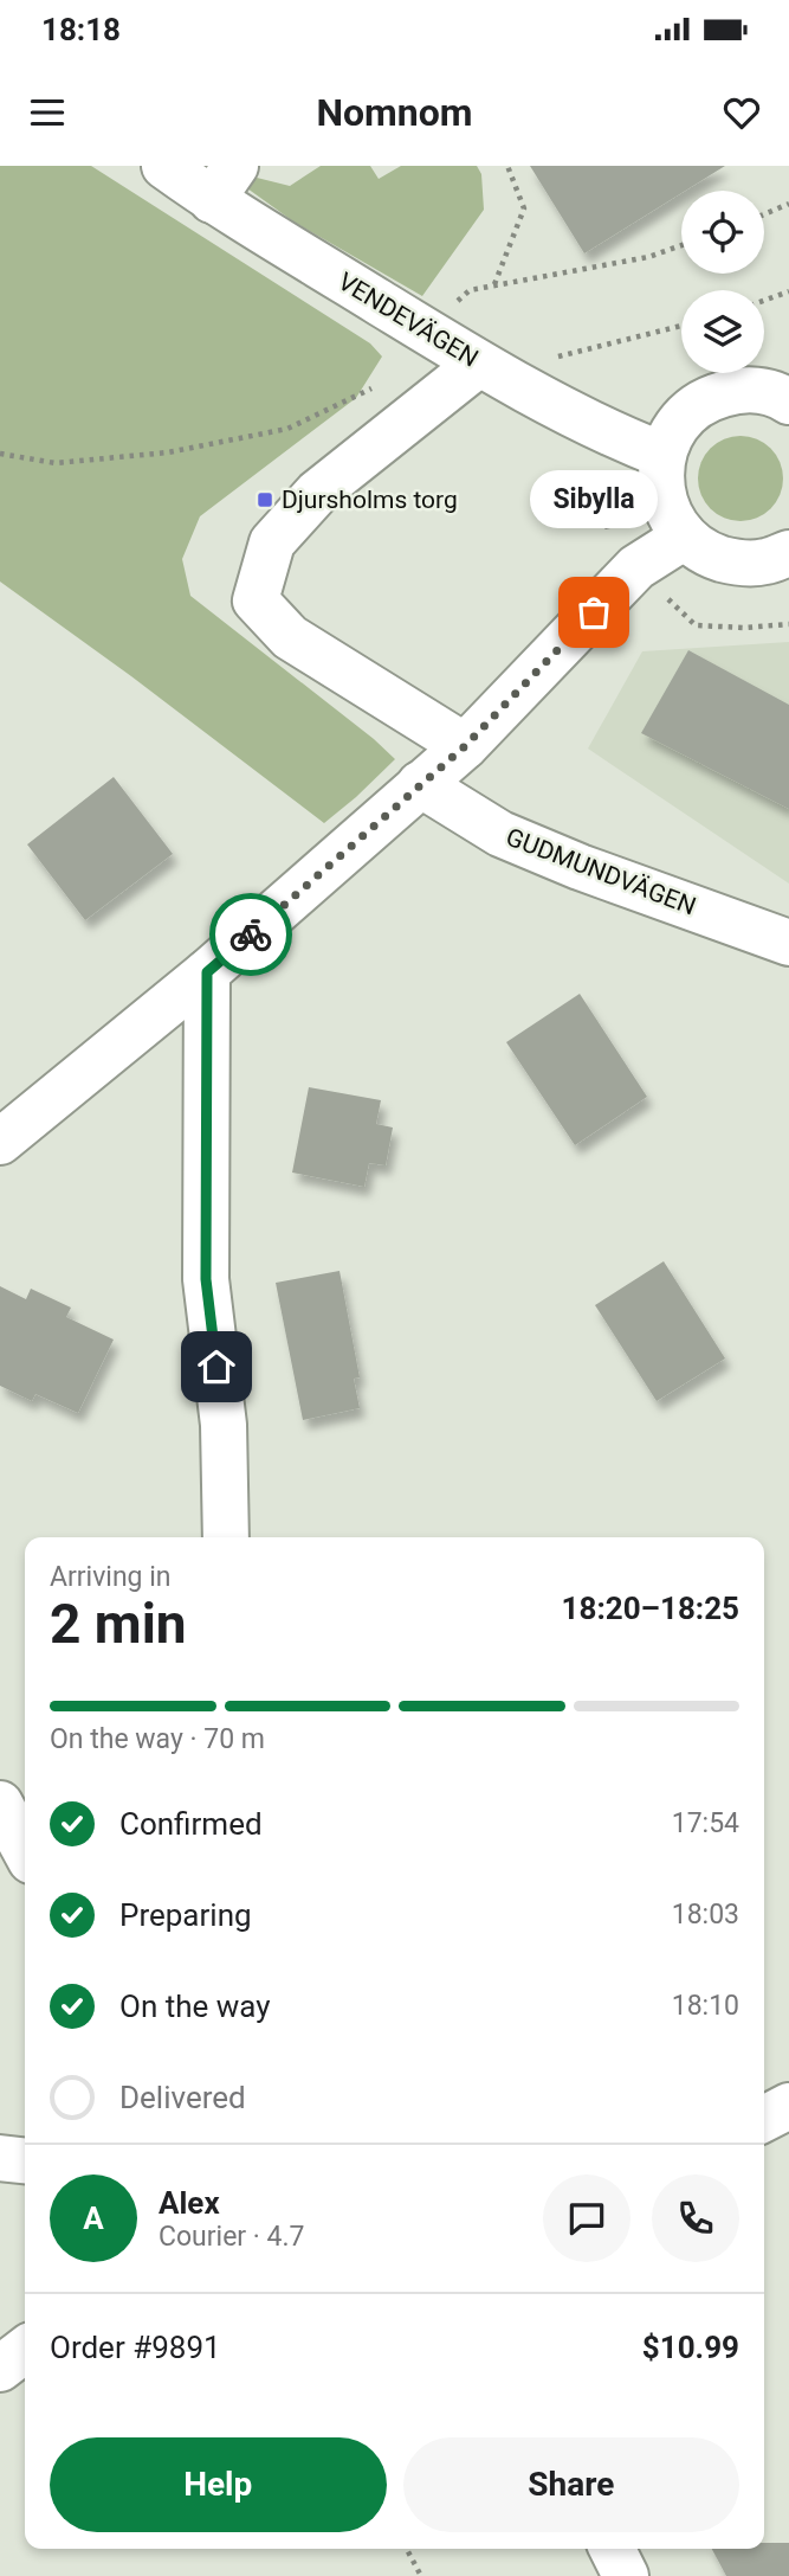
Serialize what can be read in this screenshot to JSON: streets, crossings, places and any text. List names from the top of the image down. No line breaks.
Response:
{"streets":{"street":["VENDEVÄGEN","GUDMUNDVÄGEN"]},"places":{"transit":["Djursholms torg"],"other":["Sibylla"]},"page":{"status":"18:18","header":"Nomnom","bubble":"Sibylla","heading":["2 min","Arriving in","18:20–18:25"],"panel":["Alex","Courier · 4.7","Order #9891","$10.99"],"bar":"On the way · 70 m","list":[["Confirmed","17:54"],["Preparing","18:03"],["On the way","18:10"],"Delivered"],"round":"A","buttons":["Help","Share"]}}
